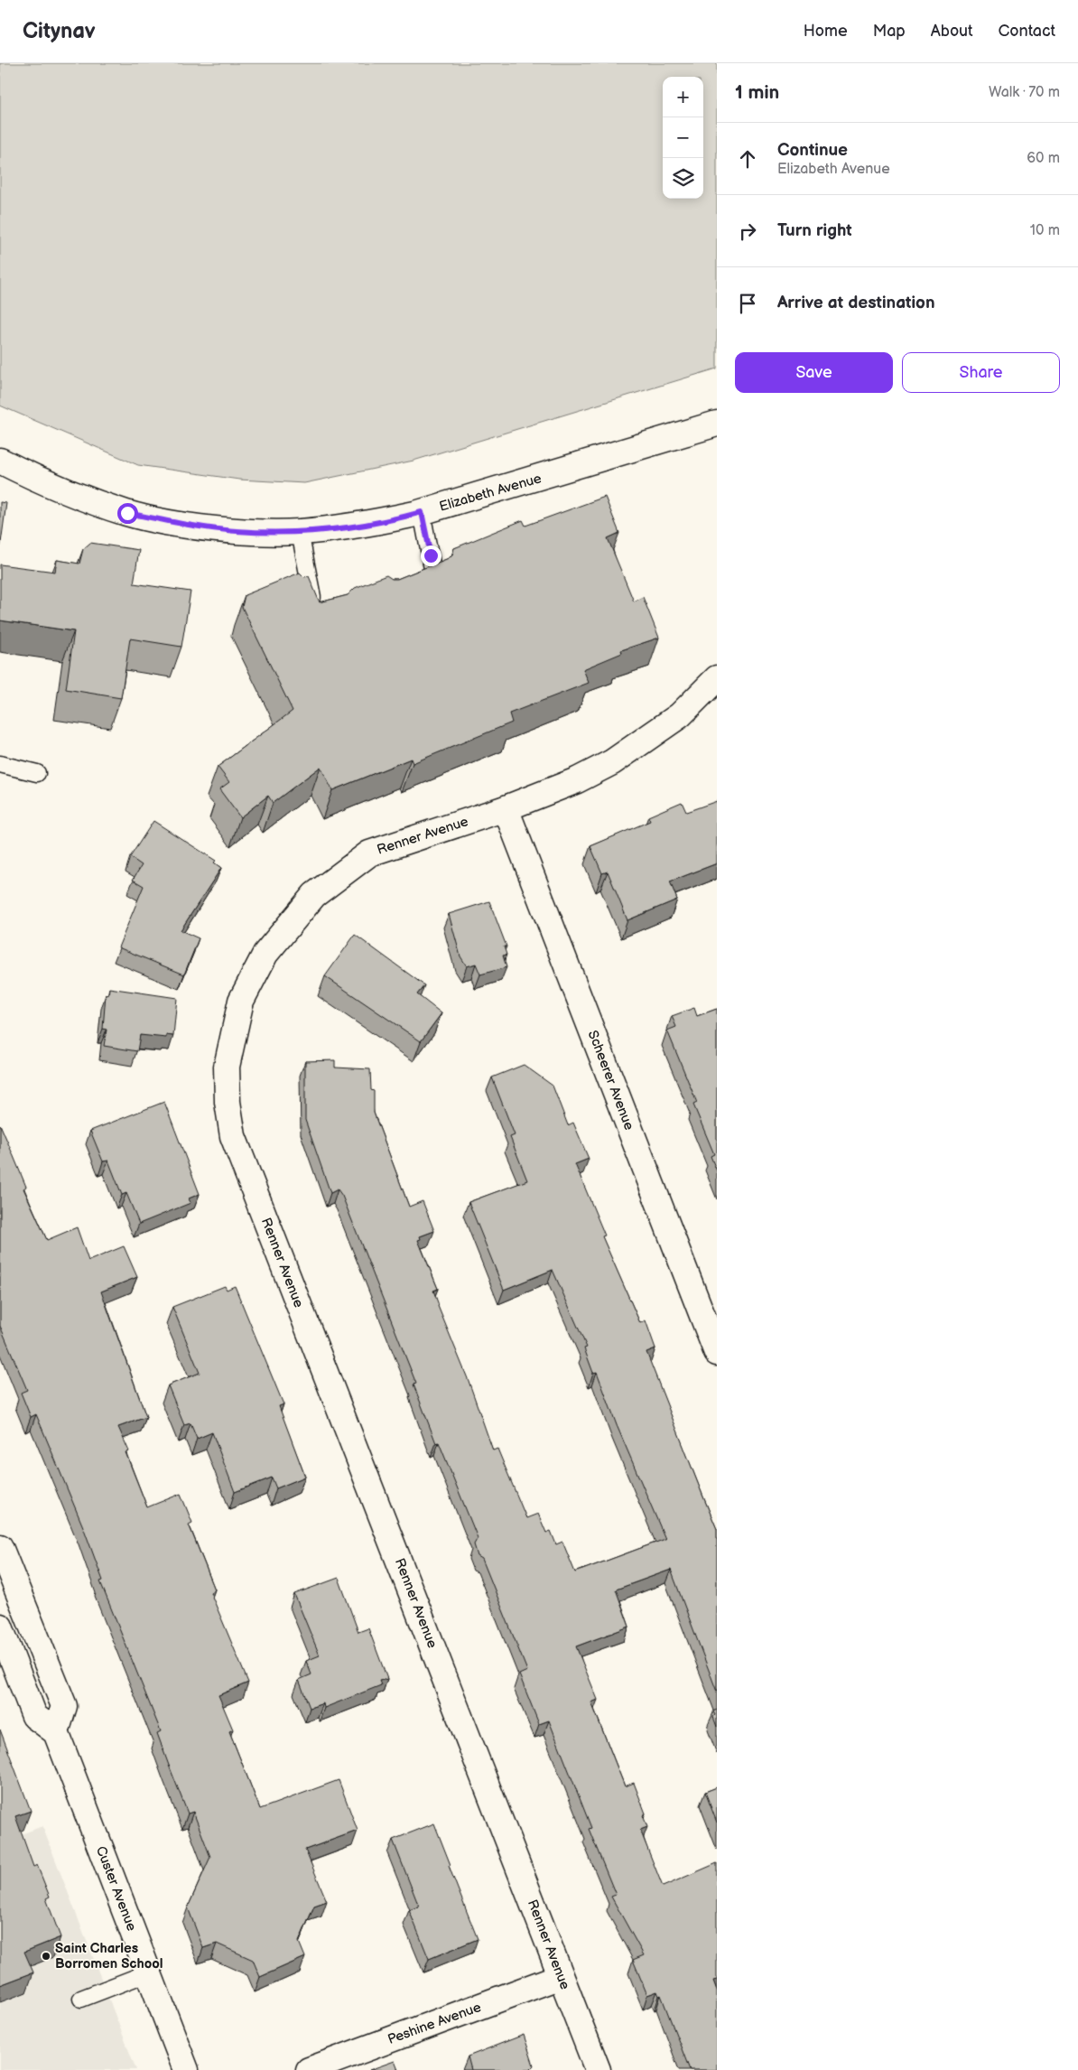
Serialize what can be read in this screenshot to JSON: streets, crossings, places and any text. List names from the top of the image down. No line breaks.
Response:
{"streets":{"street":["Elizabeth Avenue","Renner Avenue","Scheerer Avenue","Custer Avenue","Peshine Avenue"]},"crossings":[["Renner Avenue","Scheerer Avenue"],["Renner Avenue","Peshine Avenue"]],"places":["Saint Charles Borromen School"],"page":{"header":"Citynav","nav":["Home","Map","About","Contact"],"heading":["1 min","Walk · 70 m"],"map_buttons":["+","−"],"list":[["Continue","Elizabeth Avenue","60 m"],["Turn right","10 m"],"Arrive at destination"],"buttons":["Save","Share"]}}
